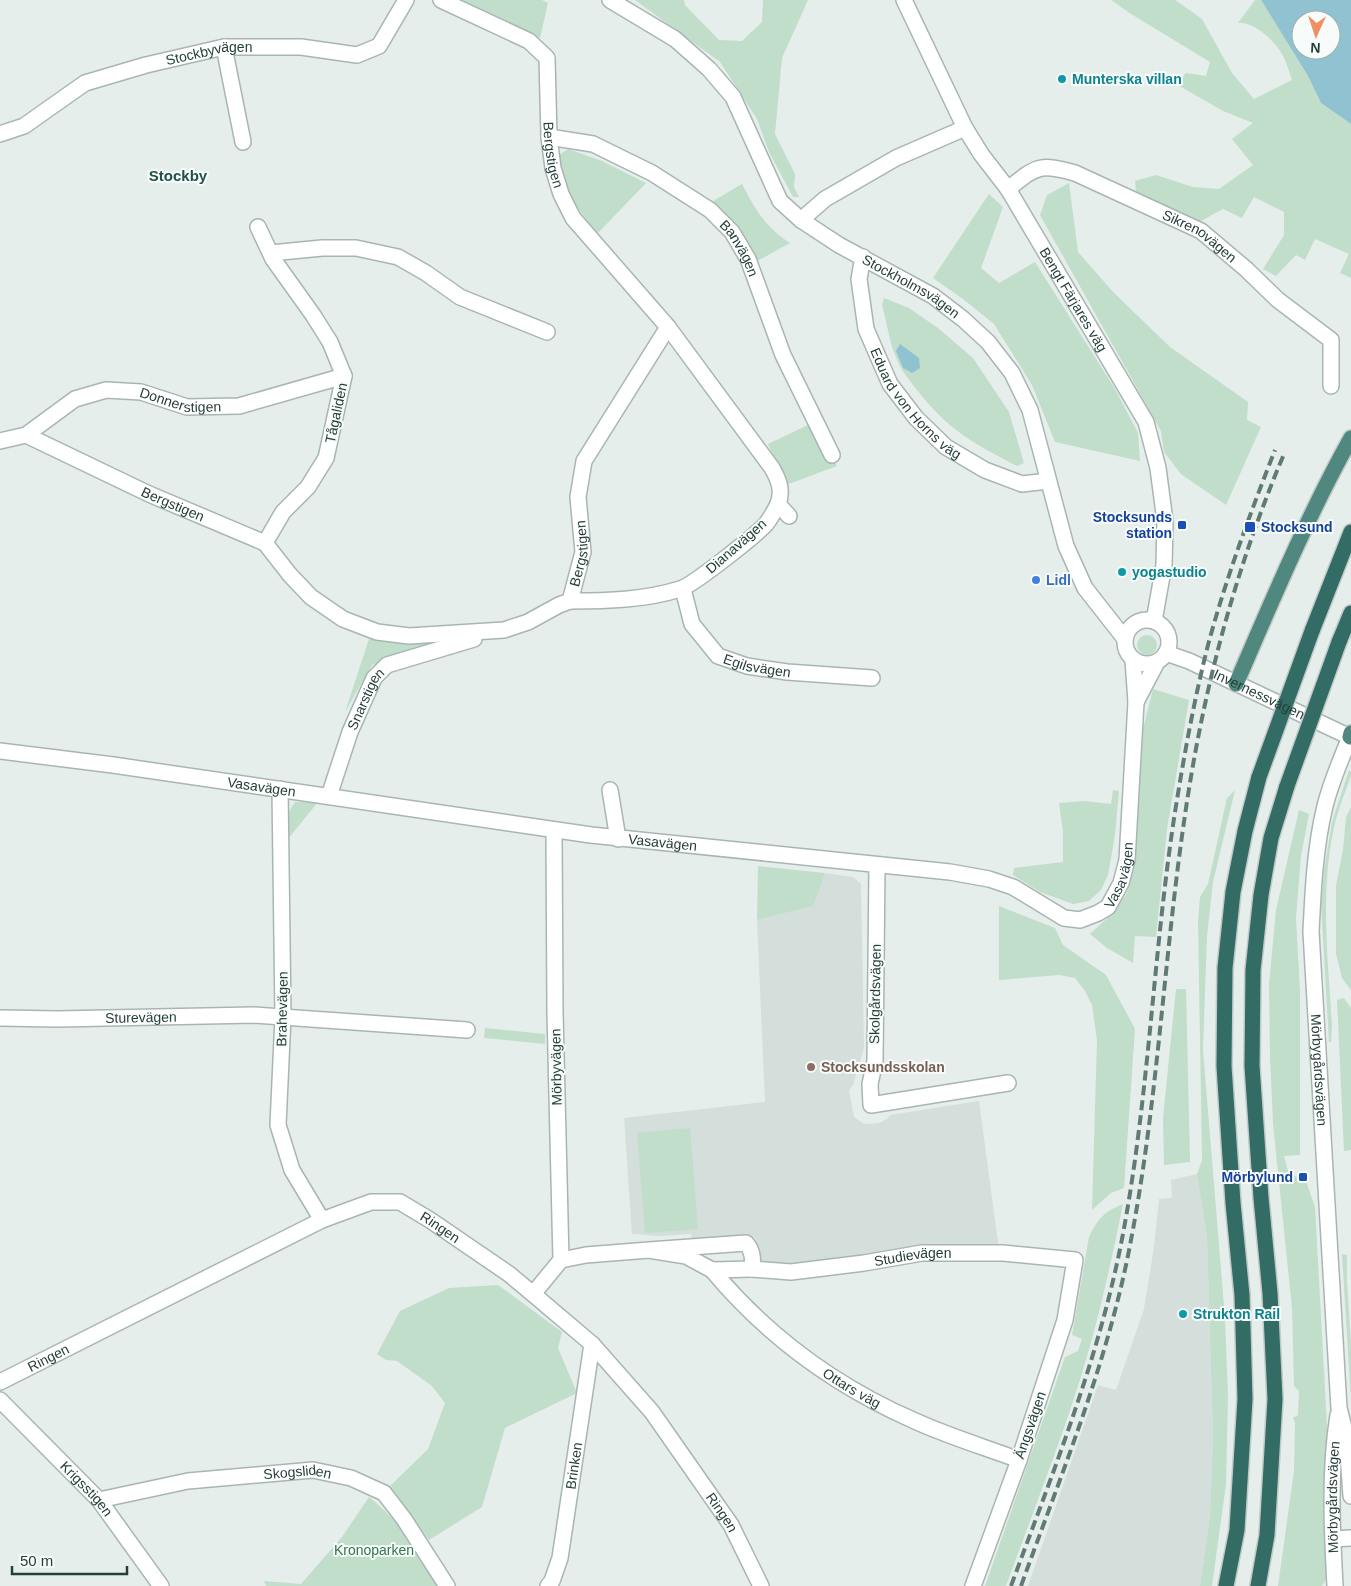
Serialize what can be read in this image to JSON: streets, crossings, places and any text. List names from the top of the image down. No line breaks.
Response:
{"streets":{"street":["Stockbyvägen","Bergstigen","Sikrenovägen","Banvägen","Stockholmsvägen","Bengt Färjares väg","Donnerstigen","Eduard von Horns väg","Tågaliden","Dianavägen","Egilsvägen","Invernessvägen","Snarstigen","Vasavägen","Skolgårdsvägen","Brahevägen","Sturevägen","Mörbyvägen","Mörbygårdsvägen","Ringen","Studievägen","Ottars väg","Ängsvägen","Brinken","Skogsliden","Krigsstigen"]},"crossings":[["Bergstigen","Banvägen"],["Bergstigen","Donnerstigen"],["Bergstigen","Tågaliden"],["Bergstigen","Dianavägen"],["Bergstigen","Snarstigen"],["Sikrenovägen","Bengt Färjares väg"],["Stockholmsvägen","Bengt Färjares väg"],["Stockholmsvägen","Eduard von Horns väg"],["Stockholmsvägen","Invernessvägen"],["Stockholmsvägen","Vasavägen"],["Bengt Färjares väg","Invernessvägen"],["Bengt Färjares väg","Vasavägen"],["Donnerstigen","Tågaliden"],["Dianavägen","Egilsvägen"],["Invernessvägen","Vasavägen"],["Invernessvägen","Mörbygårdsvägen"],["Snarstigen","Vasavägen"],["Vasavägen","Skolgårdsvägen"],["Vasavägen","Brahevägen"],["Vasavägen","Mörbyvägen"],["Brahevägen","Sturevägen"],["Brahevägen","Ringen"],["Mörbyvägen","Studievägen"],["Ringen","Brinken"],["Studievägen","Ottars väg"],["Studievägen","Ängsvägen"],["Ottars väg","Ängsvägen"],["Skogsliden","Krigsstigen"]],"districts":["Stockby"],"parks":["Kronoparken"],"places":{"other":["Munterska villan","yogastudio","Lidl","Stocksundsskolan","Strukton Rail"],"transit":["Stocksunds station","Stocksund","Mörbylund"]},"scale_bar":"50 m","north":"bottom"}
